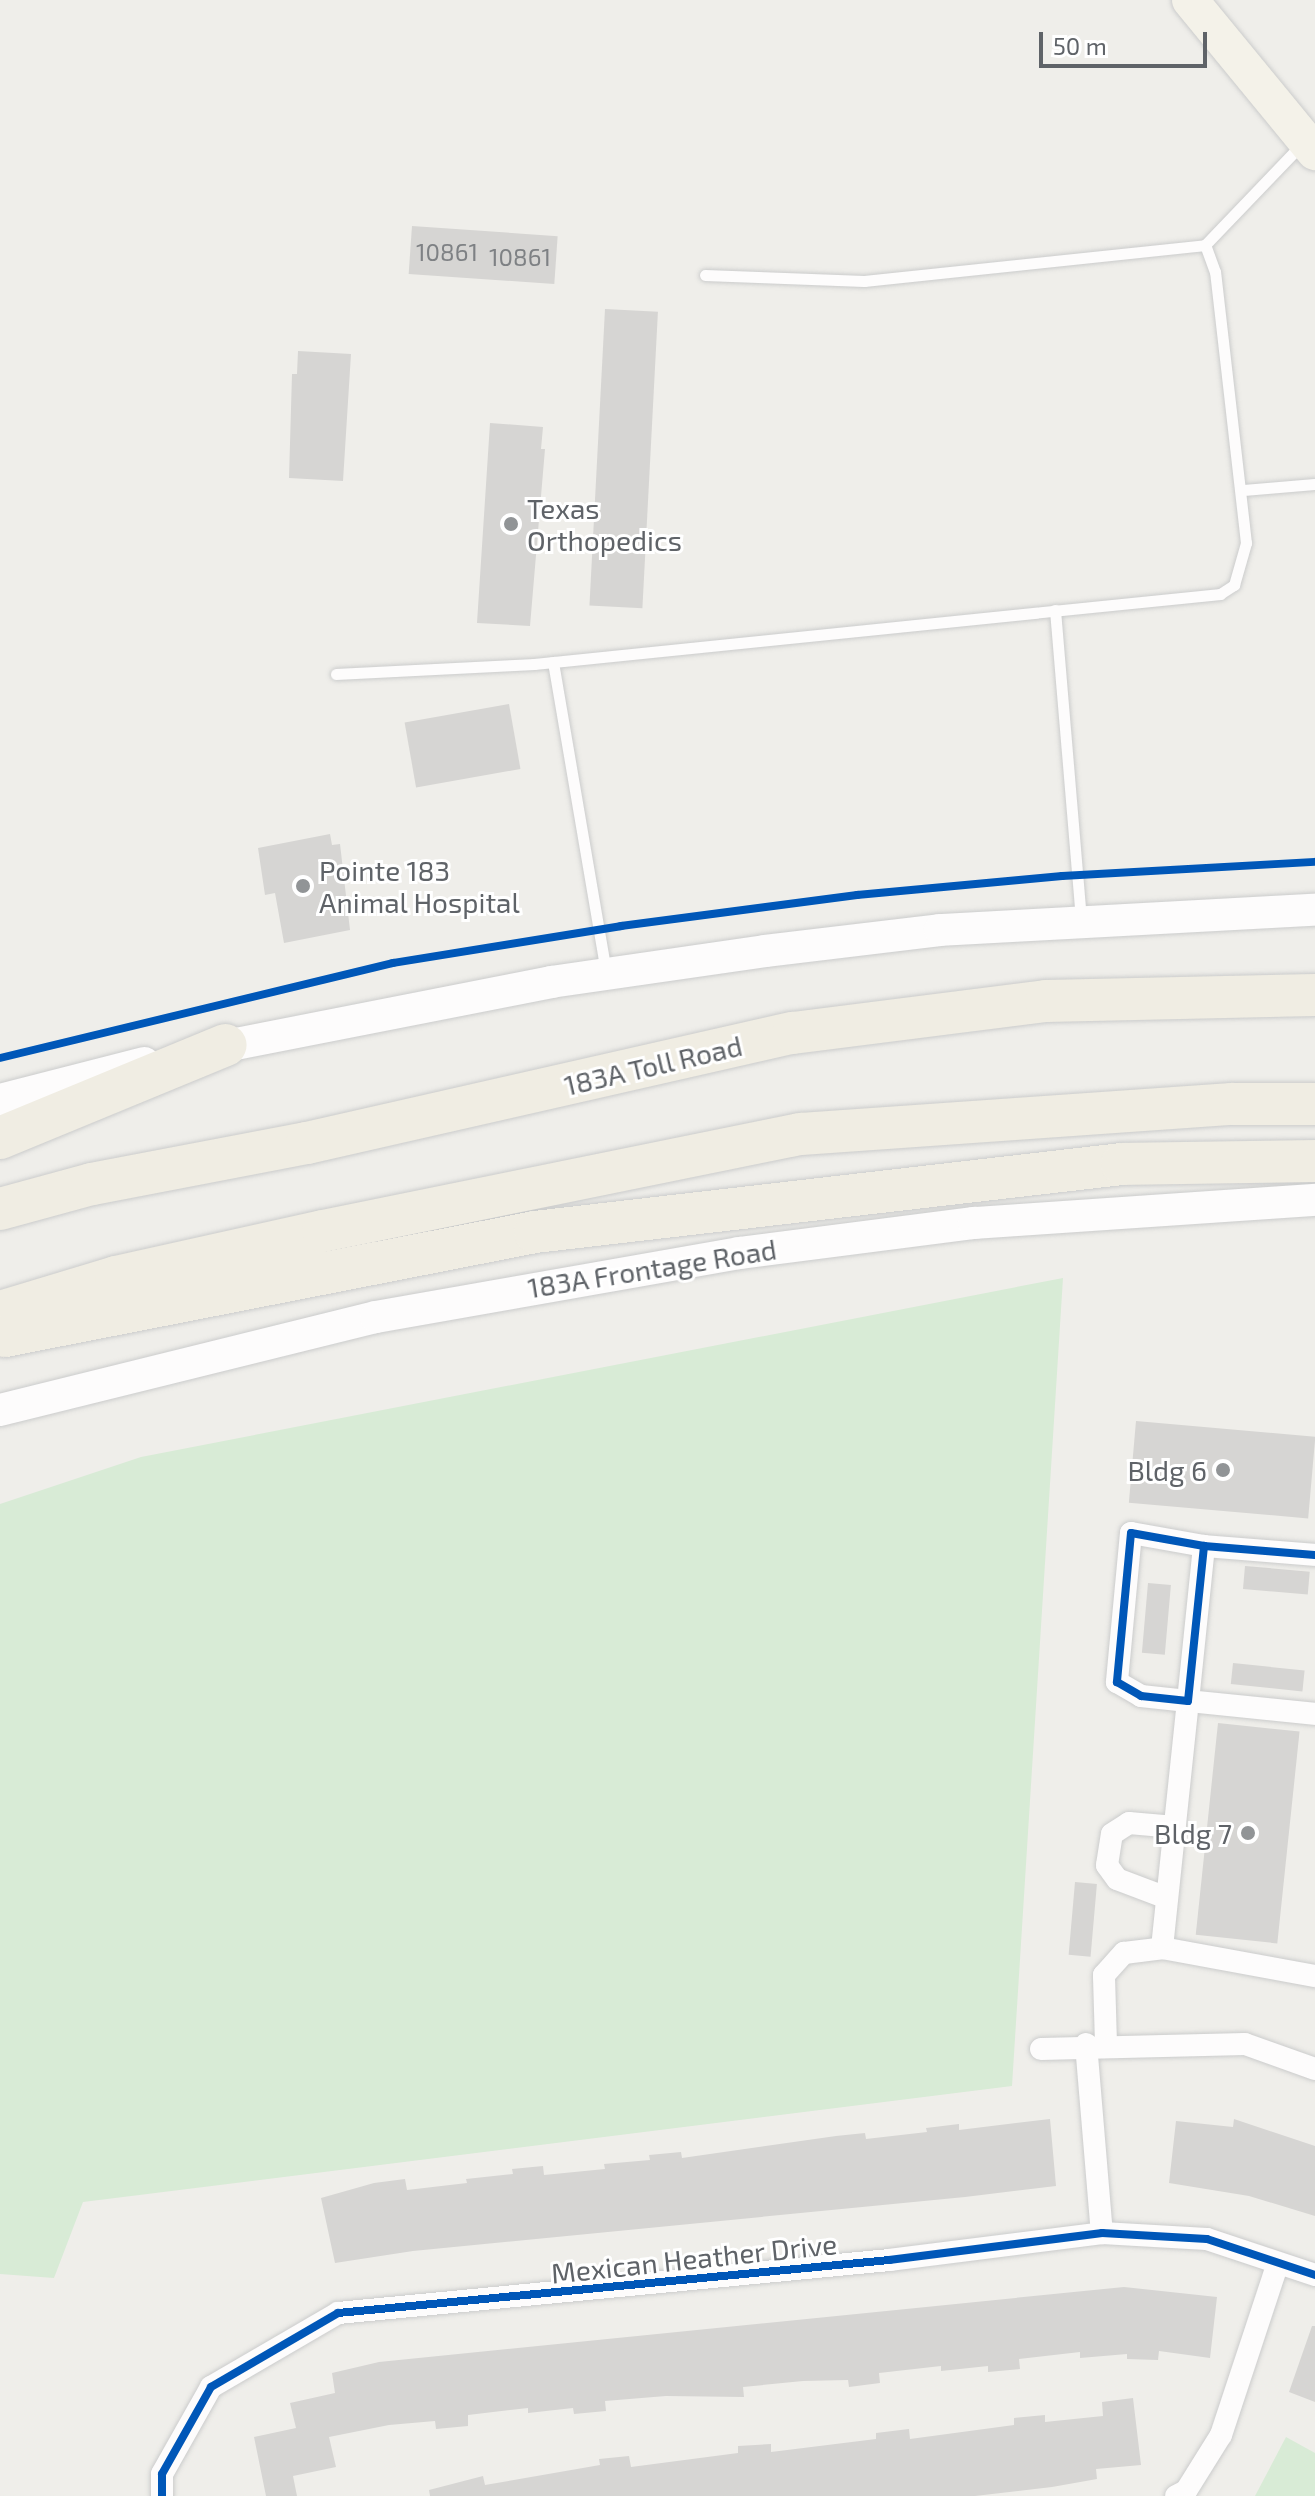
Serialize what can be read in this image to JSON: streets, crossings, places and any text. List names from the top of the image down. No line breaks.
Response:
{"streets":{"highway":["183A Toll Road"],"main road":["183A Frontage Road"],"street":["Mexican Heather Drive"]},"places":["Texas Orthopedics","Pointe 183 Animal Hospital","Bldg 6","Bldg 7"],"house_numbers":["10861","10861"],"scale_bar":"50 m"}
